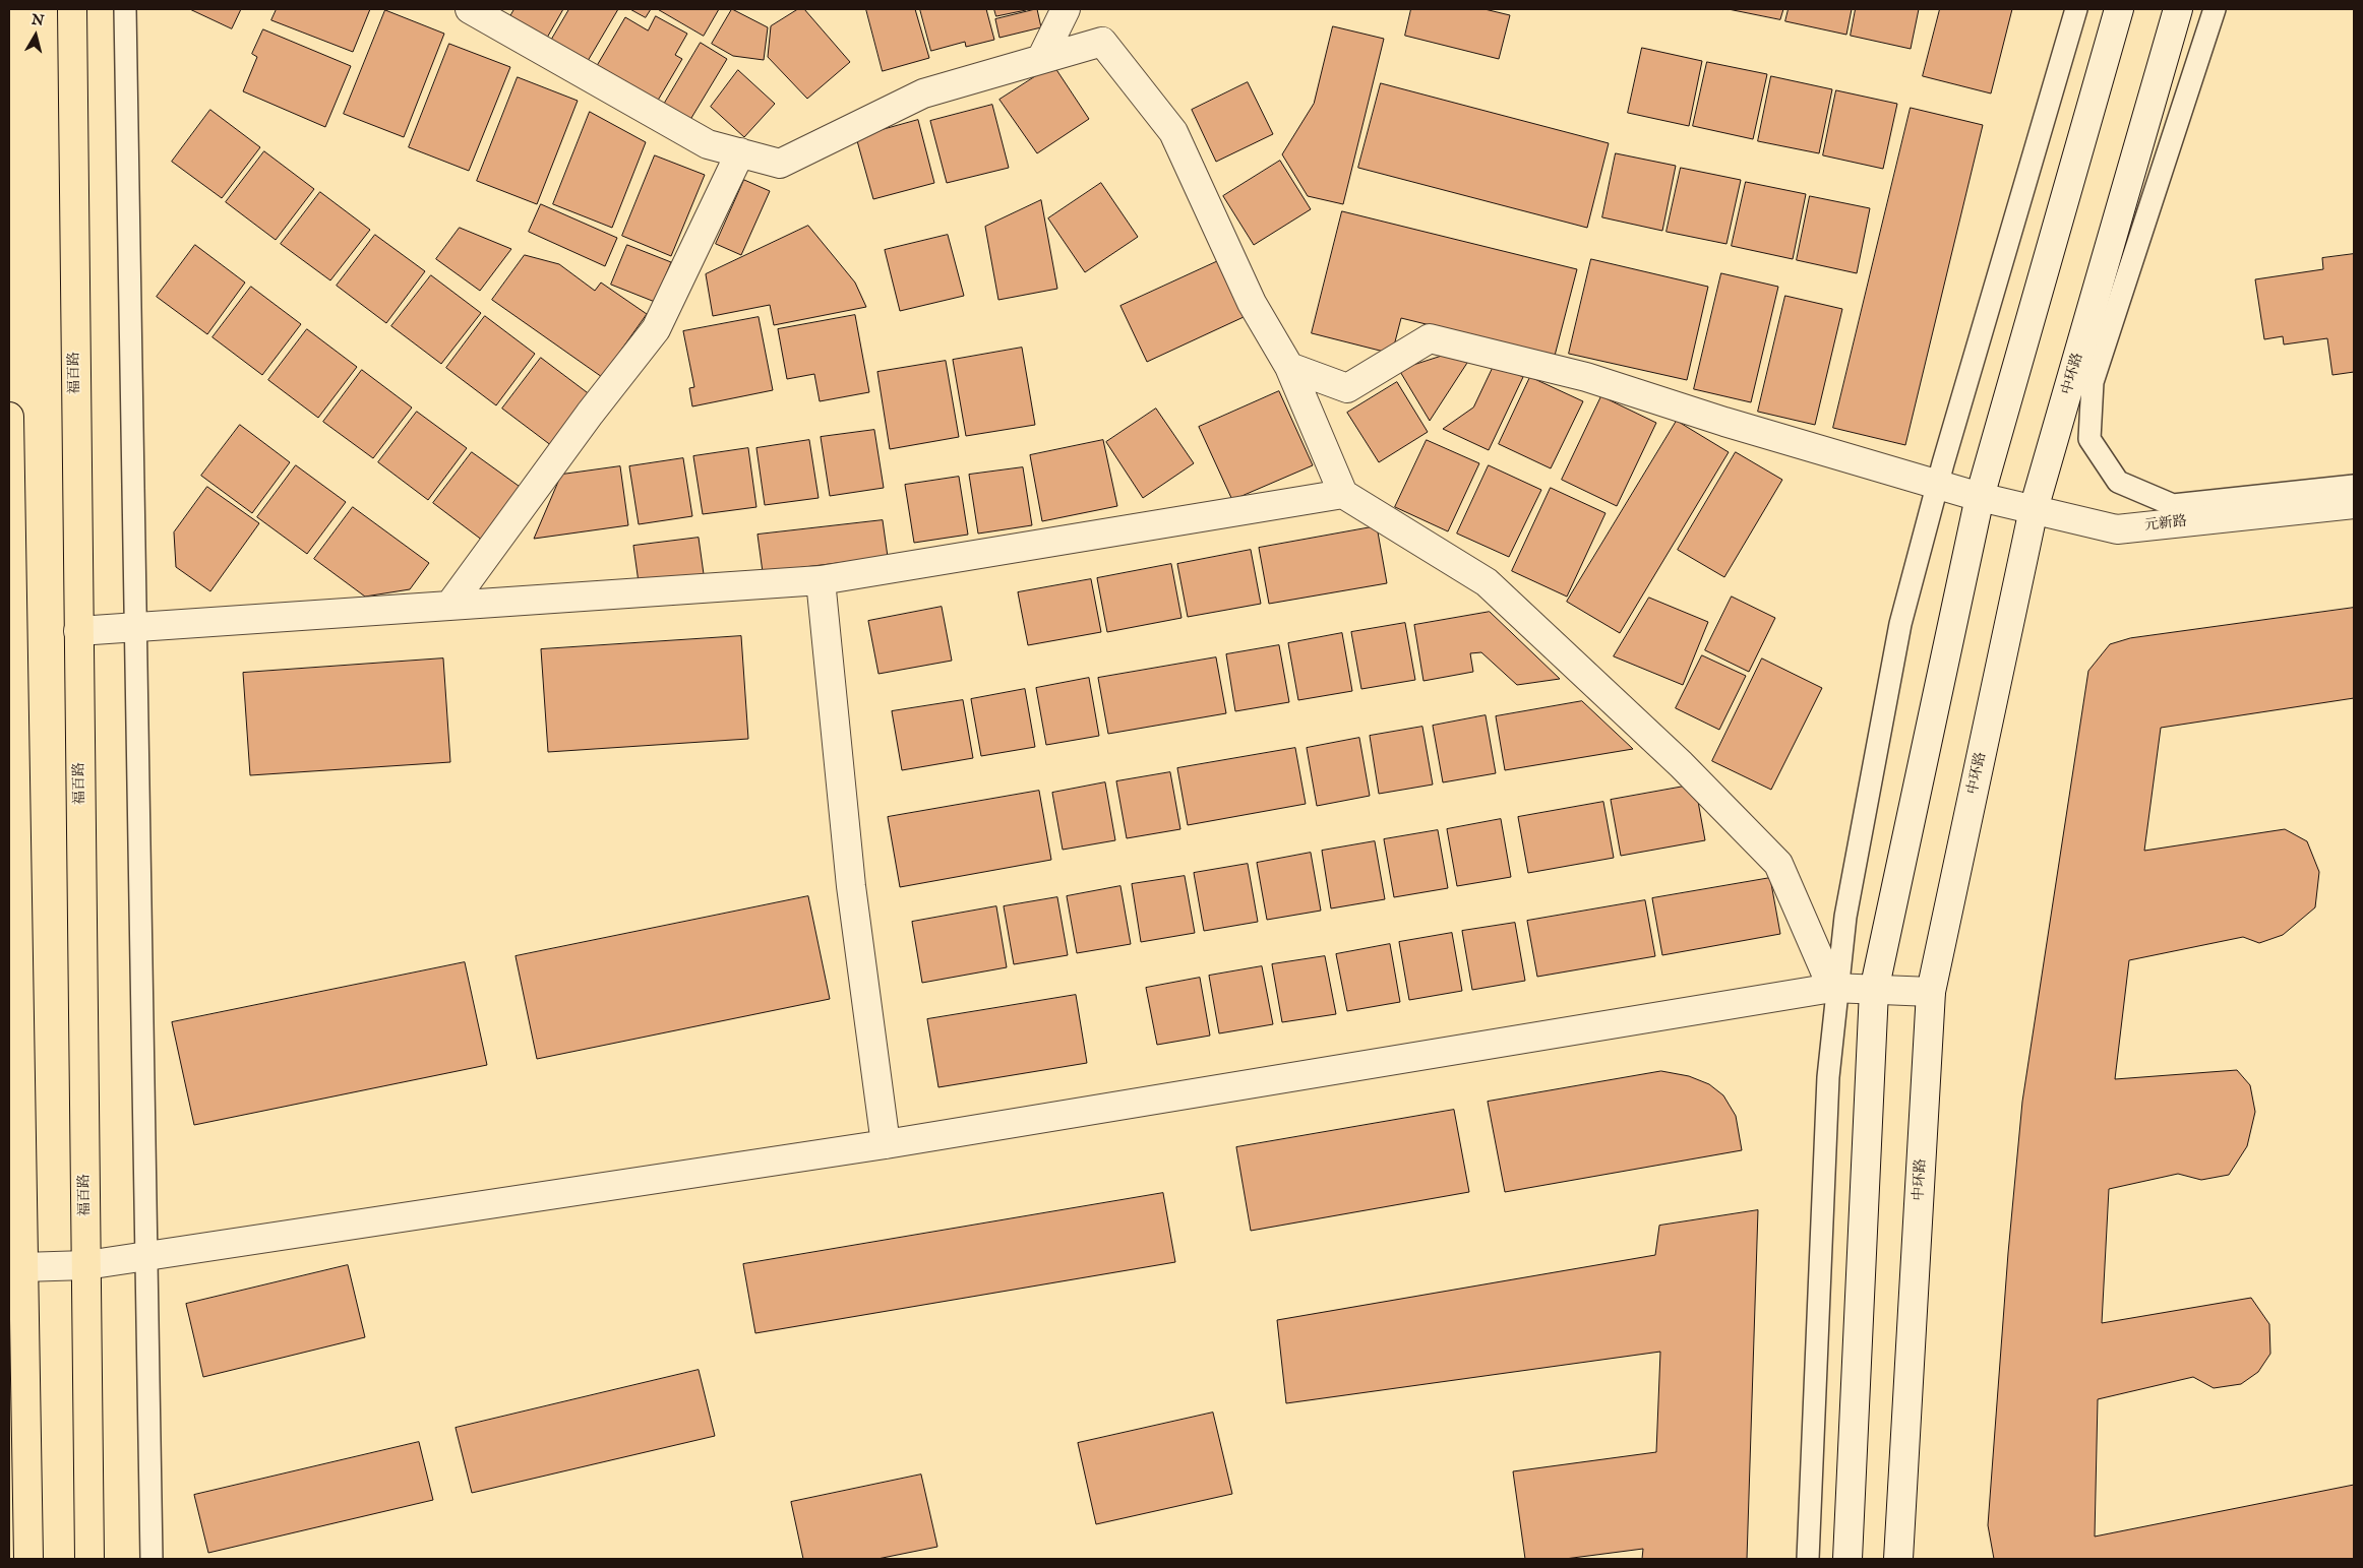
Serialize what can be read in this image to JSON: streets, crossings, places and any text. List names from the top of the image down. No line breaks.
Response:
{"streets":{"main road":["福百路"],"street":["中环路","元新路"]},"crossings":[["中环路","元新路"]],"north":"top"}
